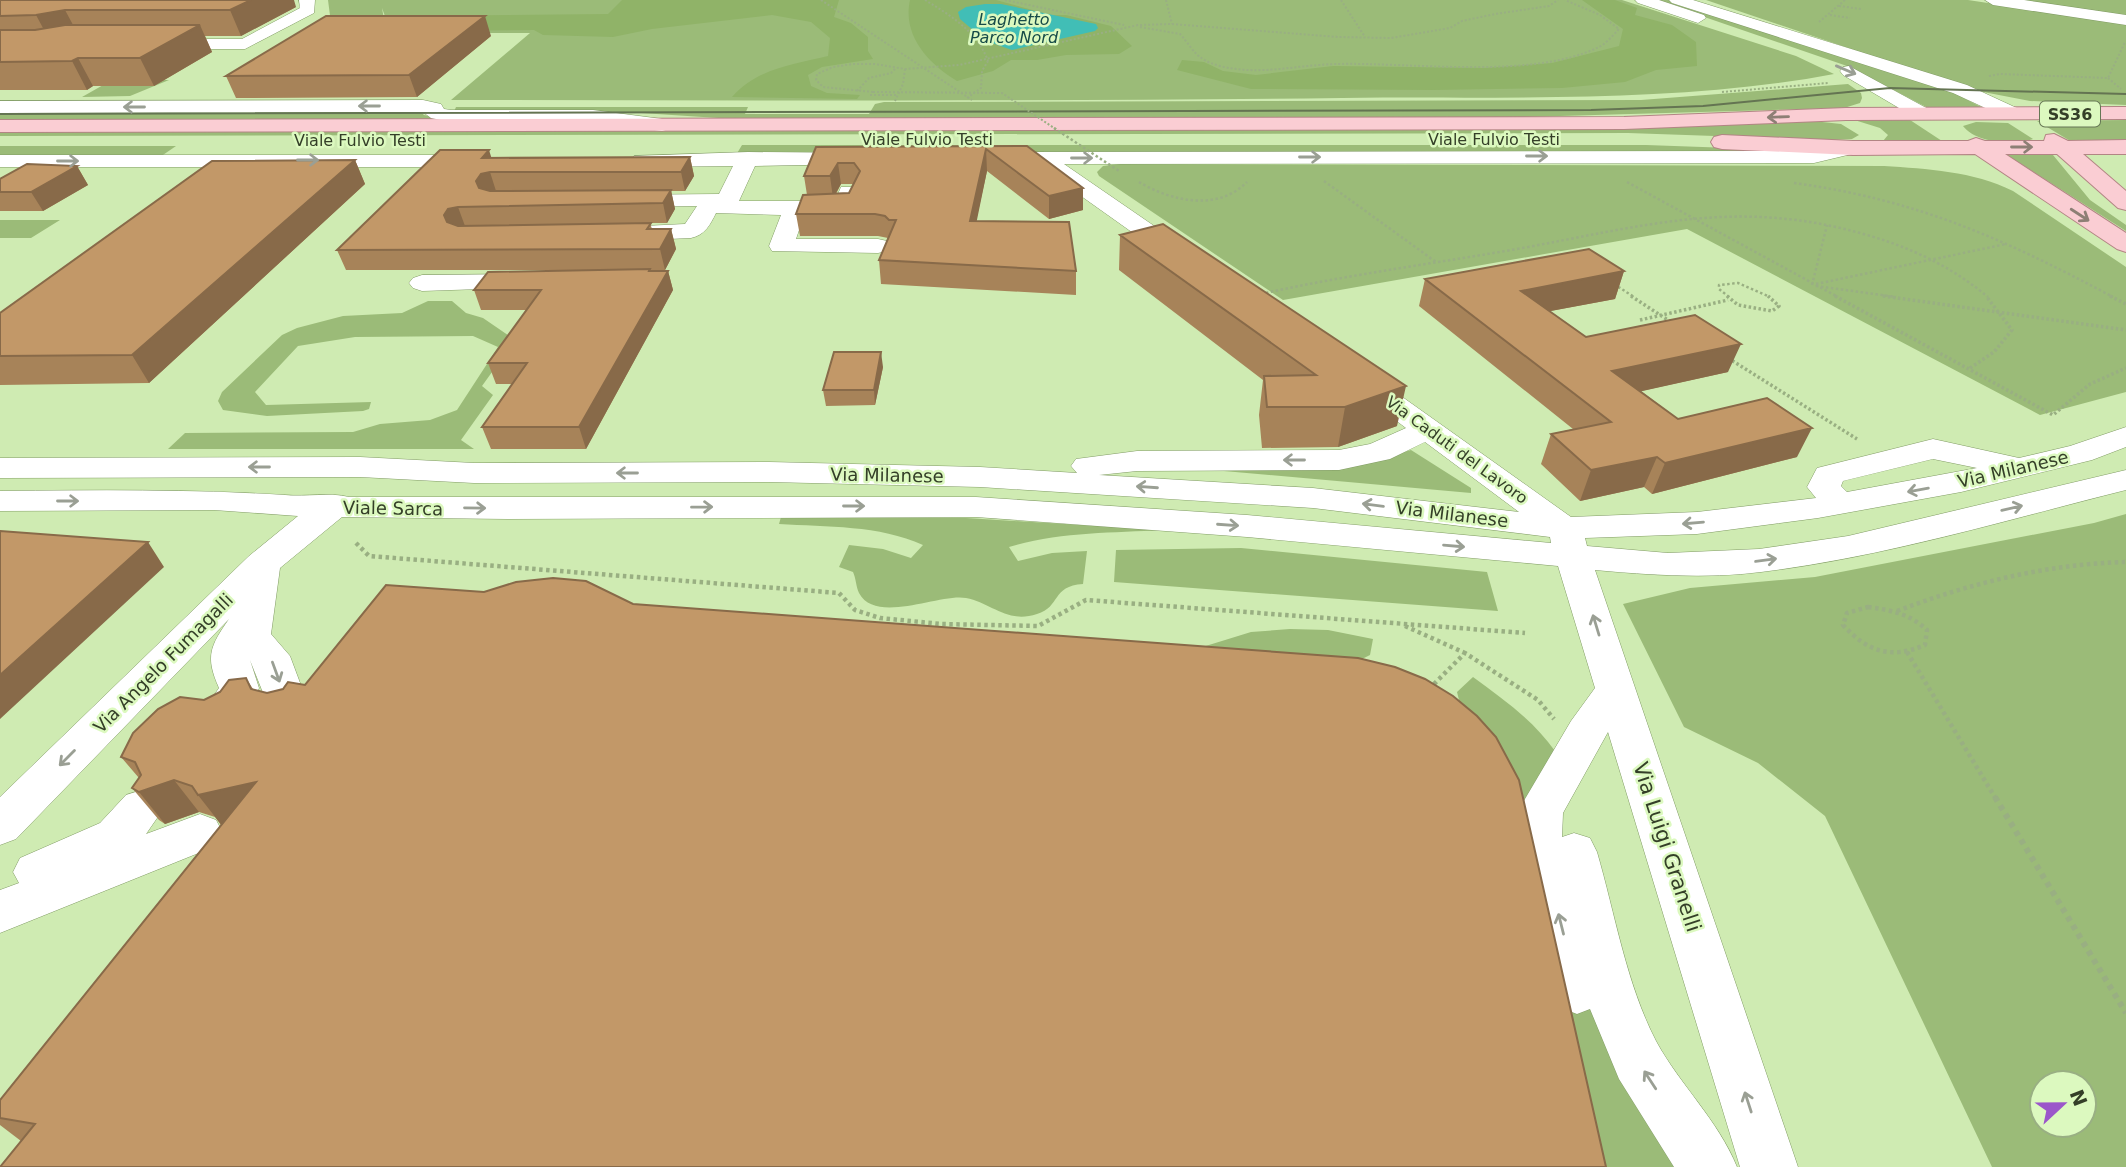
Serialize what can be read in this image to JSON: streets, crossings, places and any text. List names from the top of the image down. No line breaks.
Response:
{"streets":{"main road":["SS36","Viale Fulvio Testi"],"street":["Via Caduti del Lavoro","Via Milanese","Viale Sarca","Via Angelo Fumagalli","Via Luigi Granelli"]},"crossings":[["Via Caduti del Lavoro","Via Milanese"],["Via Caduti del Lavoro","Via Luigi Granelli"],["Via Milanese","Viale Sarca"],["Via Milanese","Via Angelo Fumagalli"],["Via Milanese","Via Luigi Granelli"],["Viale Sarca","Via Angelo Fumagalli"]],"water":["Laghetto Parco Nord"],"north":"right"}
